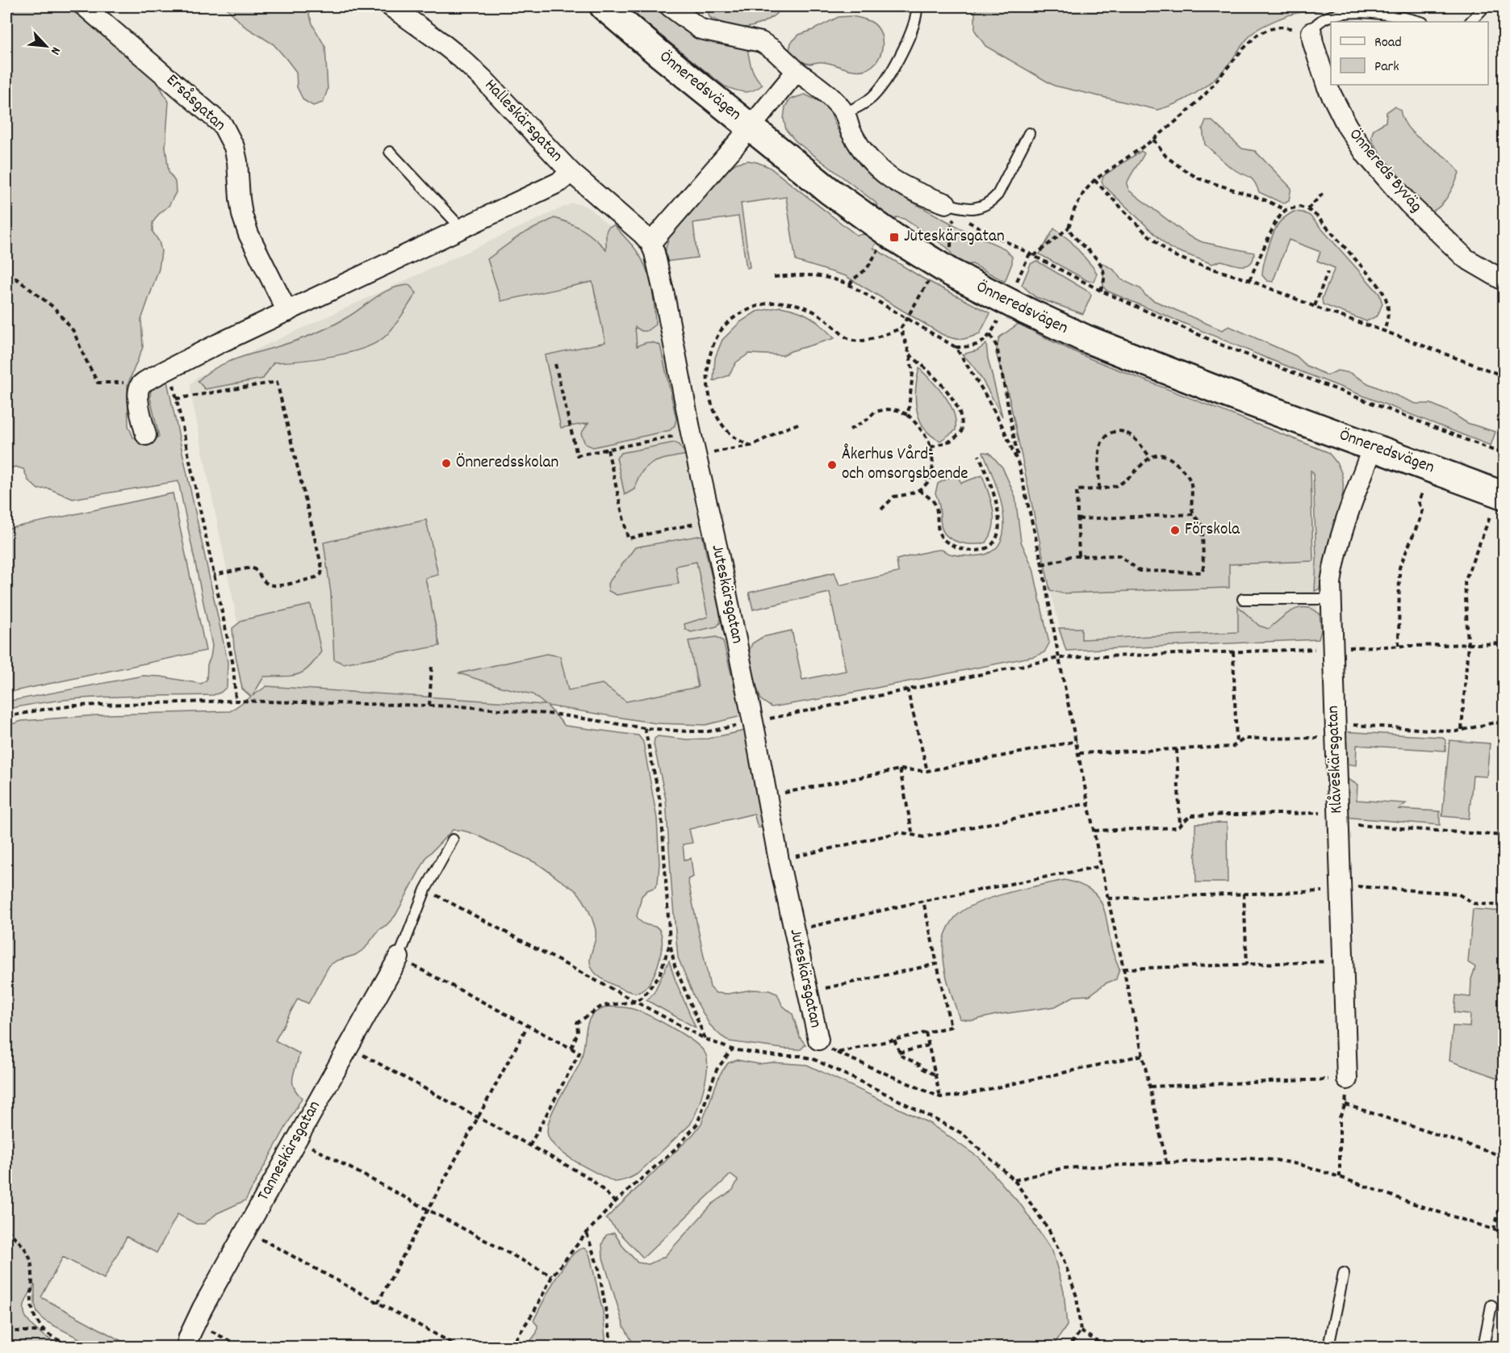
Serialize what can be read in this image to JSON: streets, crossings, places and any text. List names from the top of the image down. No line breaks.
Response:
{"streets":{"street":["Önneredsvägen","Ersåsgatan","Halleskärsgatan","Önnereds Byväg","Juteskärsgatan","Klåveskärsgatan","Tanneskärsgatan"]},"crossings":[["Önneredsvägen","Klåveskärsgatan"],["Halleskärsgatan","Juteskärsgatan"]],"places":{"transit":["Juteskärsgatan"],"other":["Önneredsskolan","Åkerhus Vård- och omsorgsboende","Förskola"]},"legend":["Road","Park"],"north":"bottom right"}
